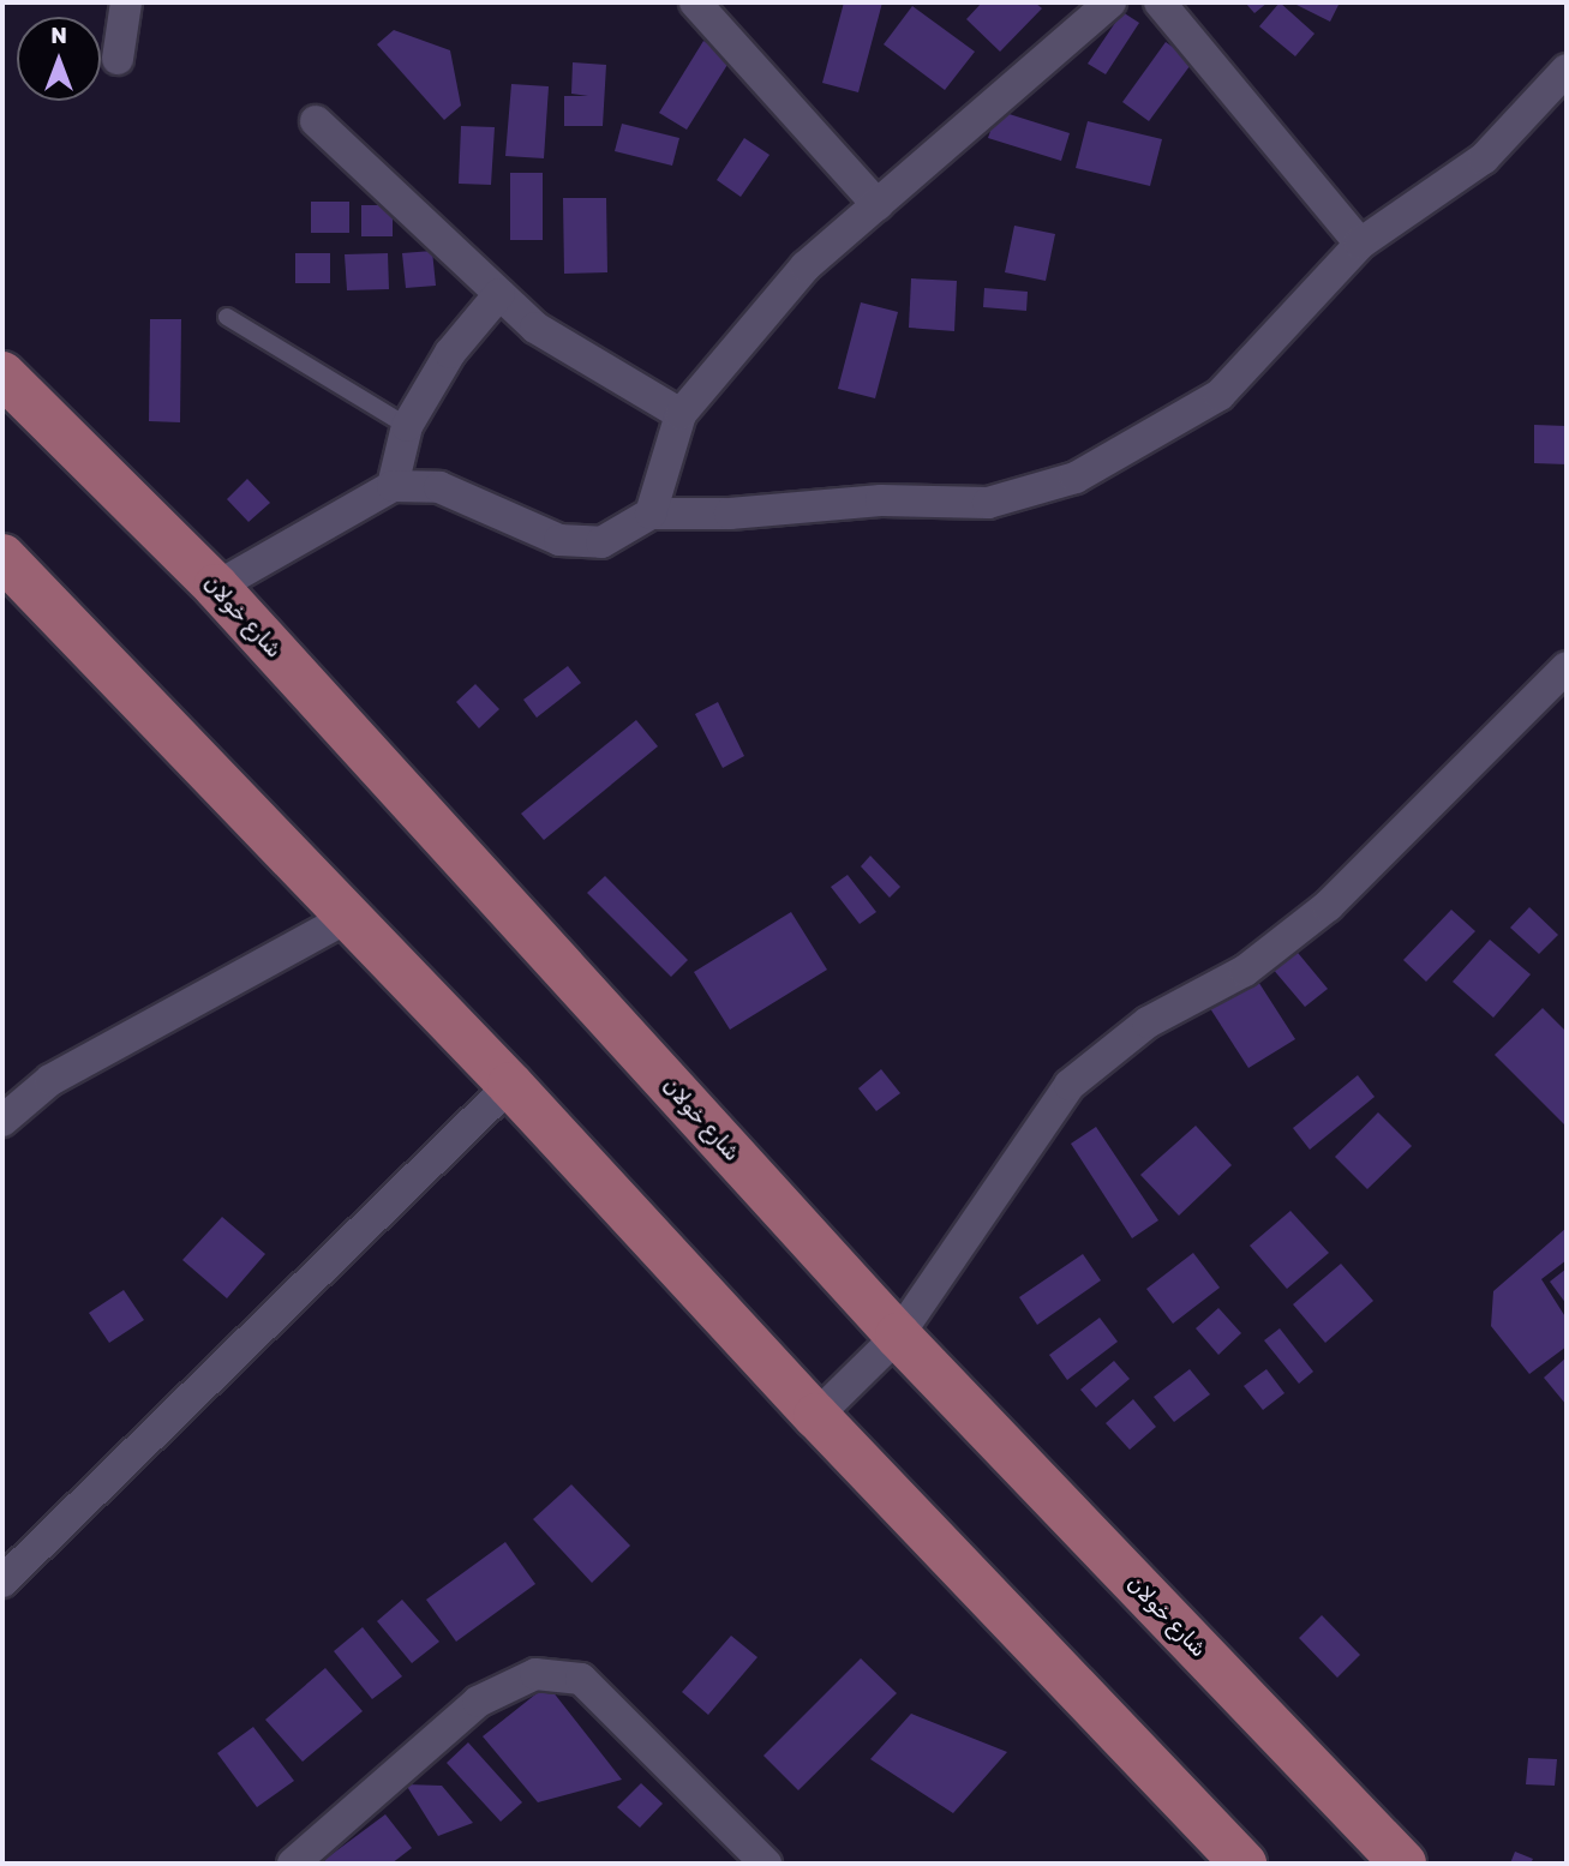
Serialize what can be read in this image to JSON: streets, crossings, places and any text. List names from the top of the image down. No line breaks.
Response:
{"streets":{"main road":["شارع خولان"]},"north":"top"}
